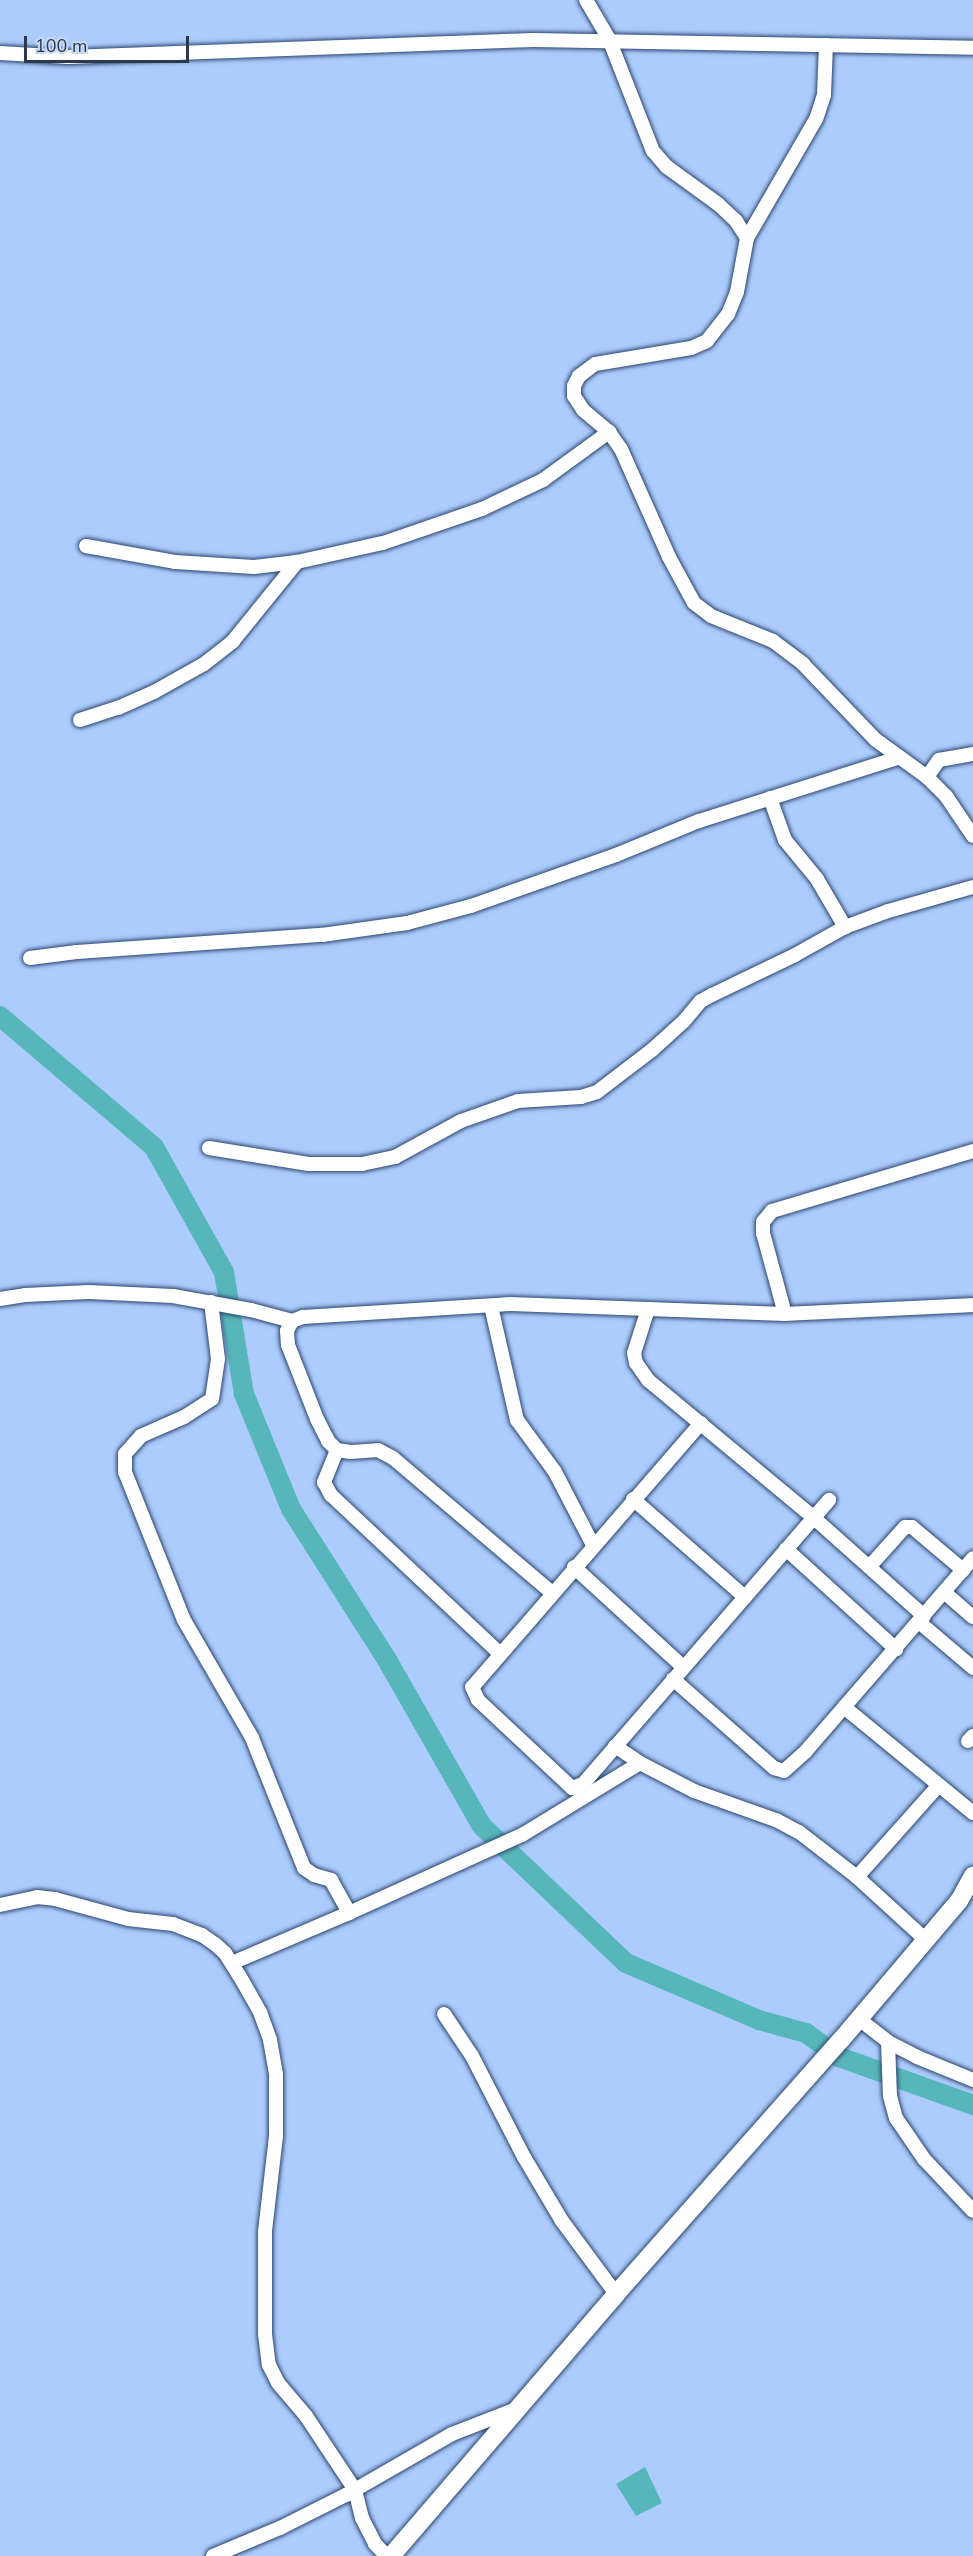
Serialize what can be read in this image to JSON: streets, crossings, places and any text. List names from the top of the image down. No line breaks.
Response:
{"scale_bar":"100 m"}
